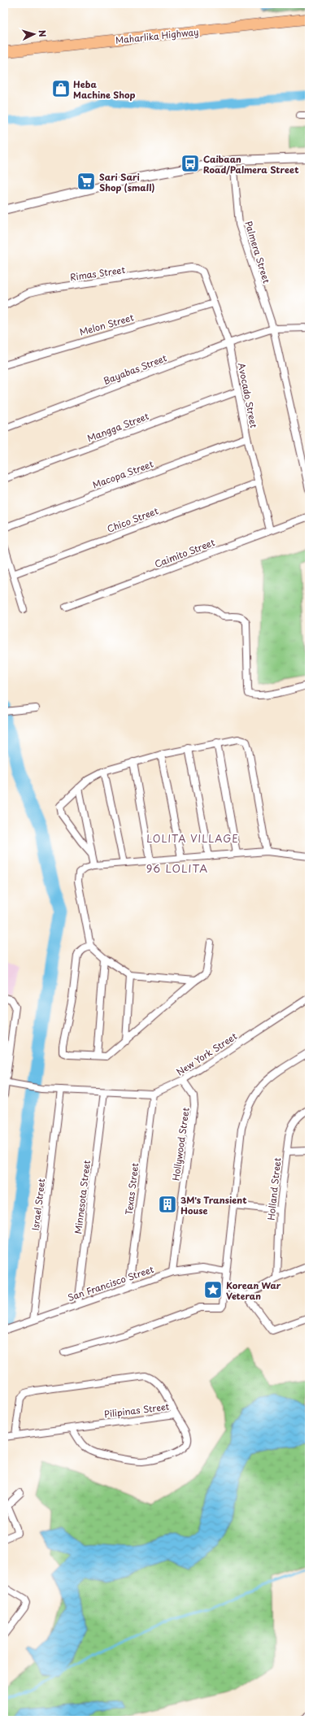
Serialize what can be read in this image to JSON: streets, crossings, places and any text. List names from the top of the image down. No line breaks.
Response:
{"streets":{"highway":["Maharlika Highway"],"street":["Palmera Street","Rimas Street","Melon Street","Bayabas Street","Avocado Street","Mangga Street","Macopa Street","Chico Street","Caimito Street","New York Street","Hollywood Street","Texas Street","Holland Street","Minnesota Street","Israel Street","San Francisco Street","Pilipinas Street"]},"crossings":[["Palmera Street","Bayabas Street"],["Rimas Street","Avocado Street"],["Melon Street","Avocado Street"],["Bayabas Street","Avocado Street"],["Avocado Street","Mangga Street"],["Avocado Street","Macopa Street"],["Avocado Street","Chico Street"],["Avocado Street","Caimito Street"],["New York Street","Hollywood Street"],["New York Street","Texas Street"],["New York Street","Minnesota Street"],["New York Street","Israel Street"],["Hollywood Street","San Francisco Street"],["Texas Street","San Francisco Street"],["Minnesota Street","San Francisco Street"],["Israel Street","San Francisco Street"]],"districts":["LOLITA VILLAGE","96 LOLITA"],"places":{"shop":["Heba Machine Shop"],"bus stop":["Caibaan Road/Palmera Street"],"supermarket":["Sari Sari Shop (small)"],"building":["3M's Transient House"],"place":["Korean War Veteran"]},"north":"right"}
